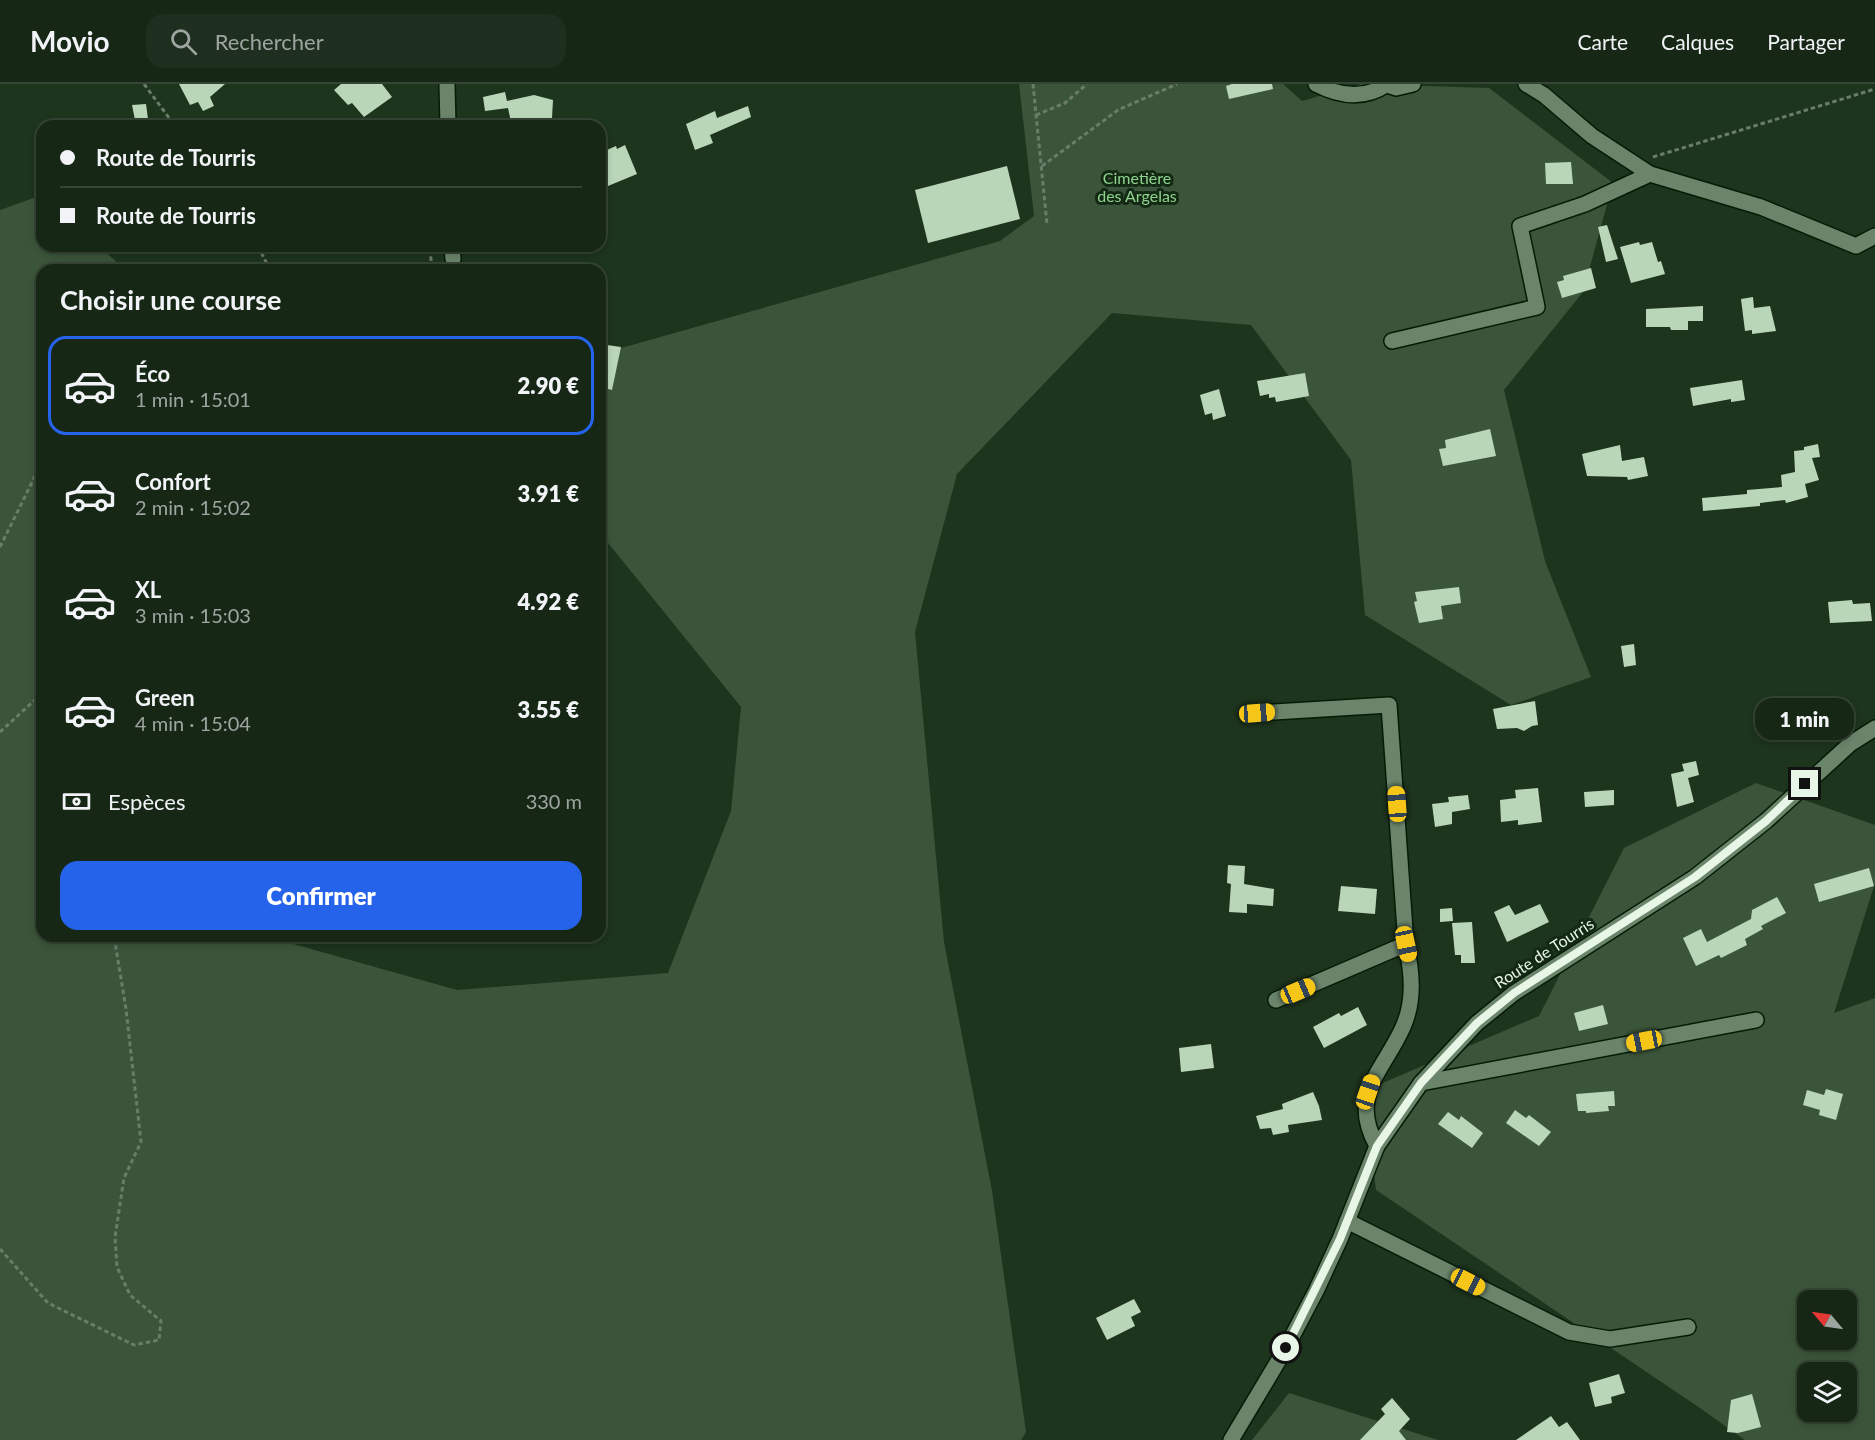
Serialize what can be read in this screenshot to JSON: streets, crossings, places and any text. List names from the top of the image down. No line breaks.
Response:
{"streets":{"street":["Route de Tourris"]},"parks":["Cimetière des Argelas"],"north":"top left","page":{"header":"Movio","search":"Rechercher","nav":["Carte","Calques","Partager"],"banner":["Route de Tourris","Route de Tourris"],"heading":"Choisir une course","list":[{"name":"Éco","note":"1 min · 15:01","value":"2.90 €"},{"name":"Confort","note":"2 min · 15:02","value":"3.91 €"},{"name":"XL","note":"3 min · 15:03","value":"4.92 €"},{"name":"Green","note":"4 min · 15:04","value":"3.55 €"}],"bubble":"1 min","pay":["Espèces","330 m"],"buttons":"Confirmer"}}
